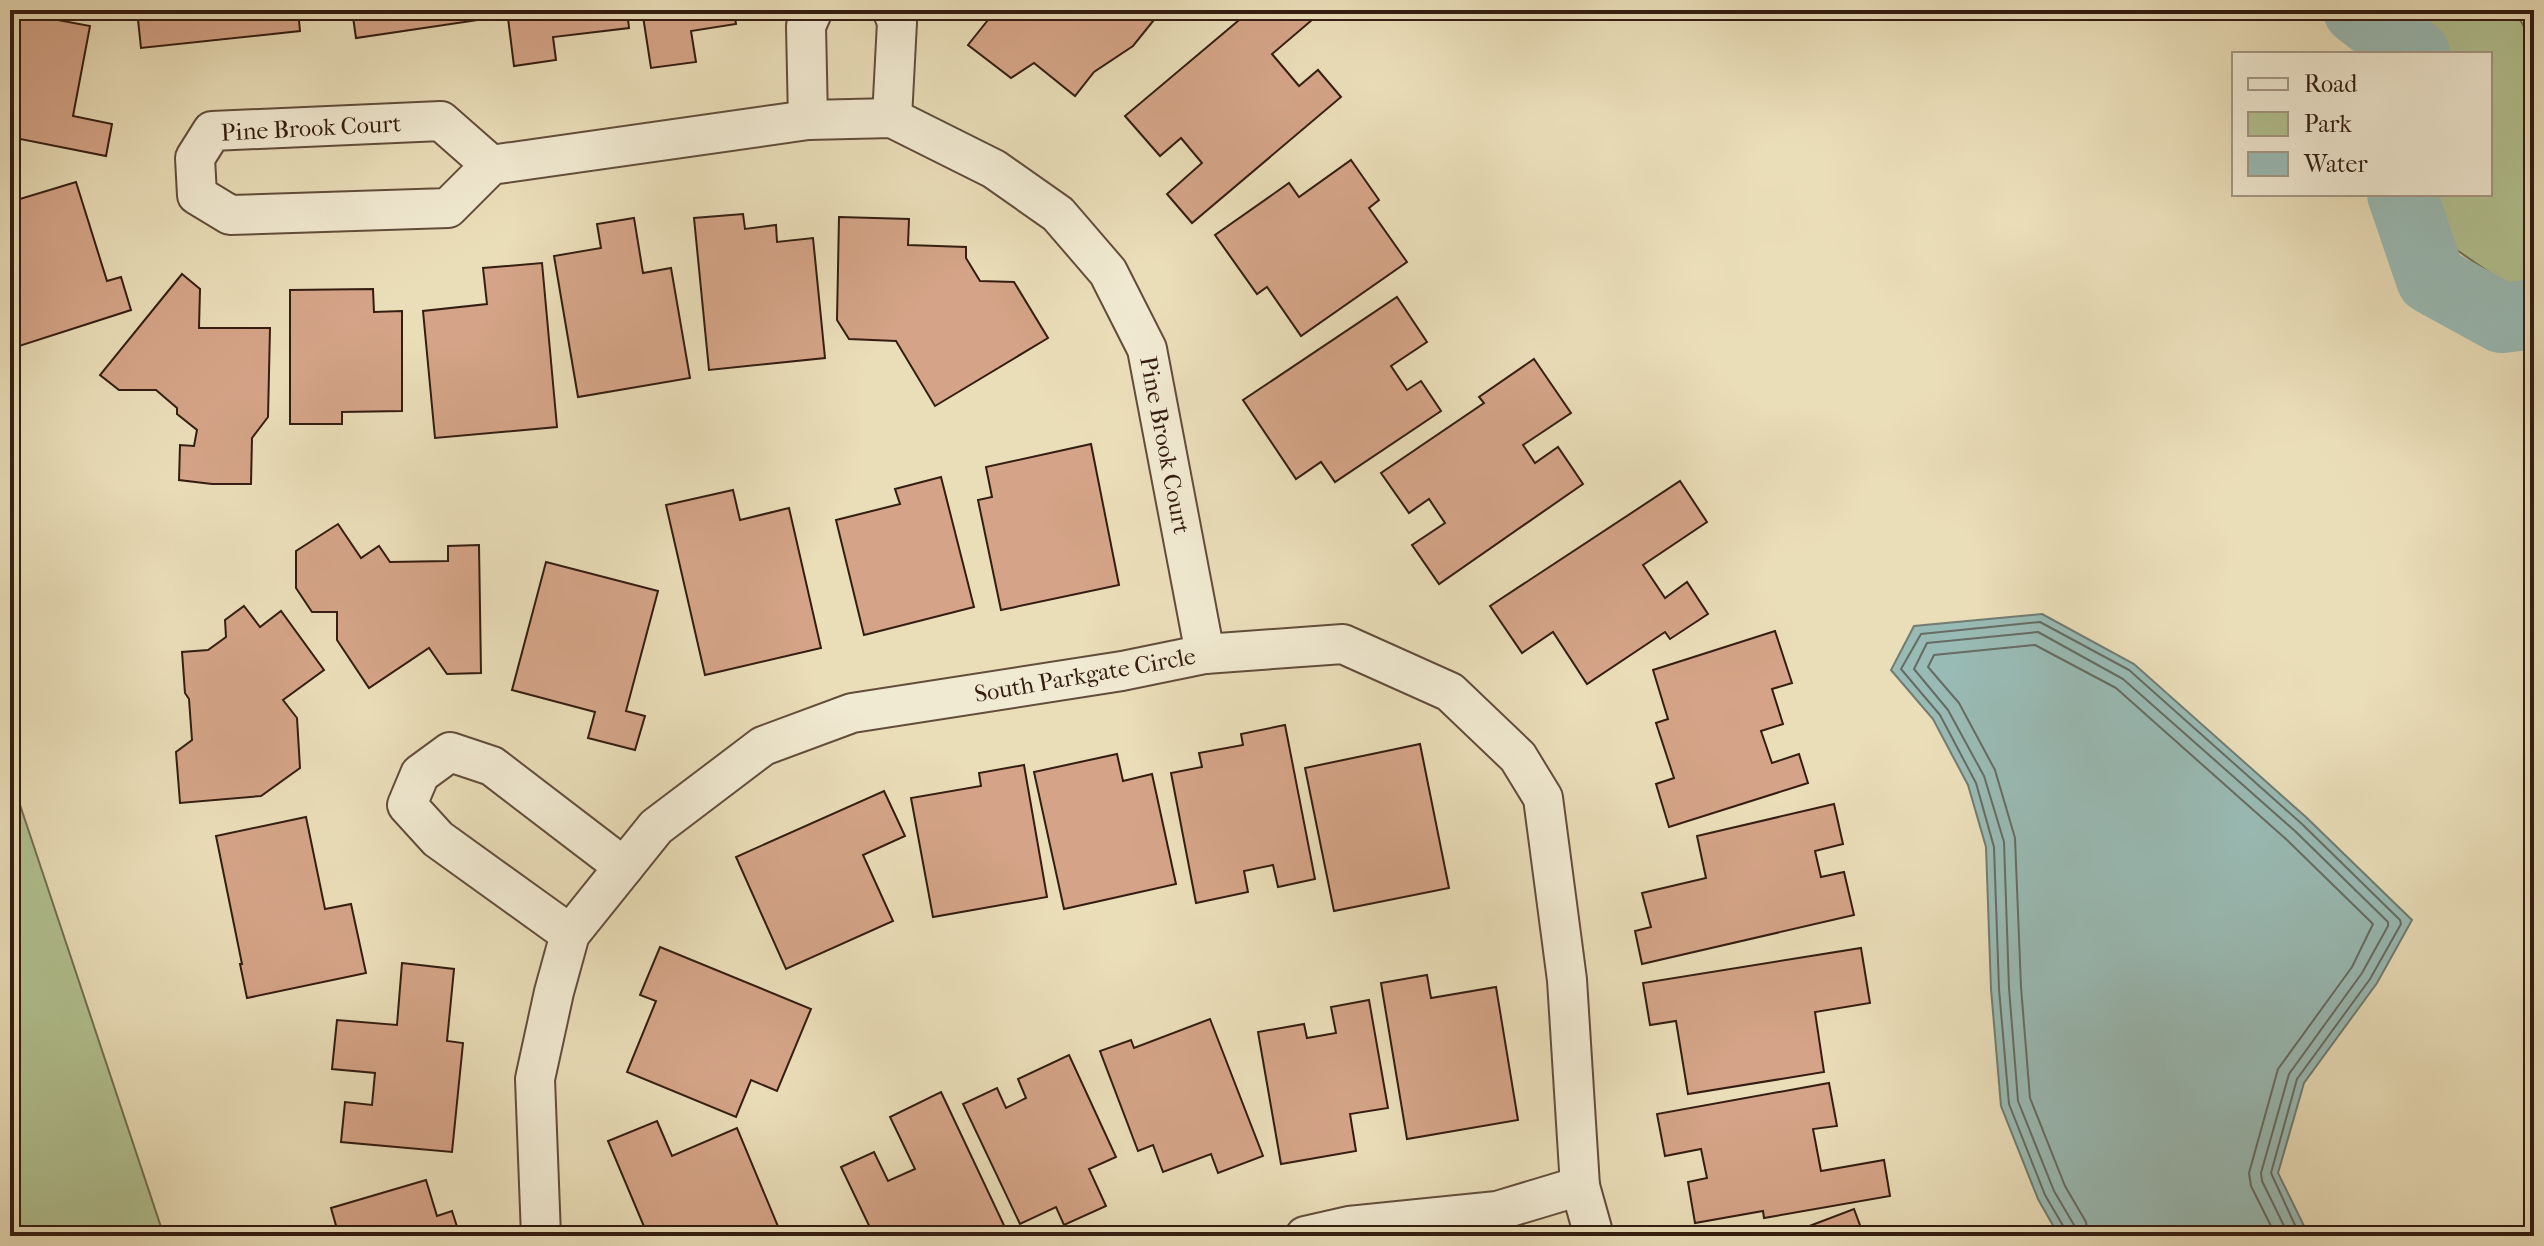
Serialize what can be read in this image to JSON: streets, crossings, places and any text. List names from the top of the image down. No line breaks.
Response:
{"streets":{"street":["Pine Brook Court","South Parkgate Circle"]},"crossings":[["Pine Brook Court","South Parkgate Circle"]],"legend":["Road","Park","Water"]}
